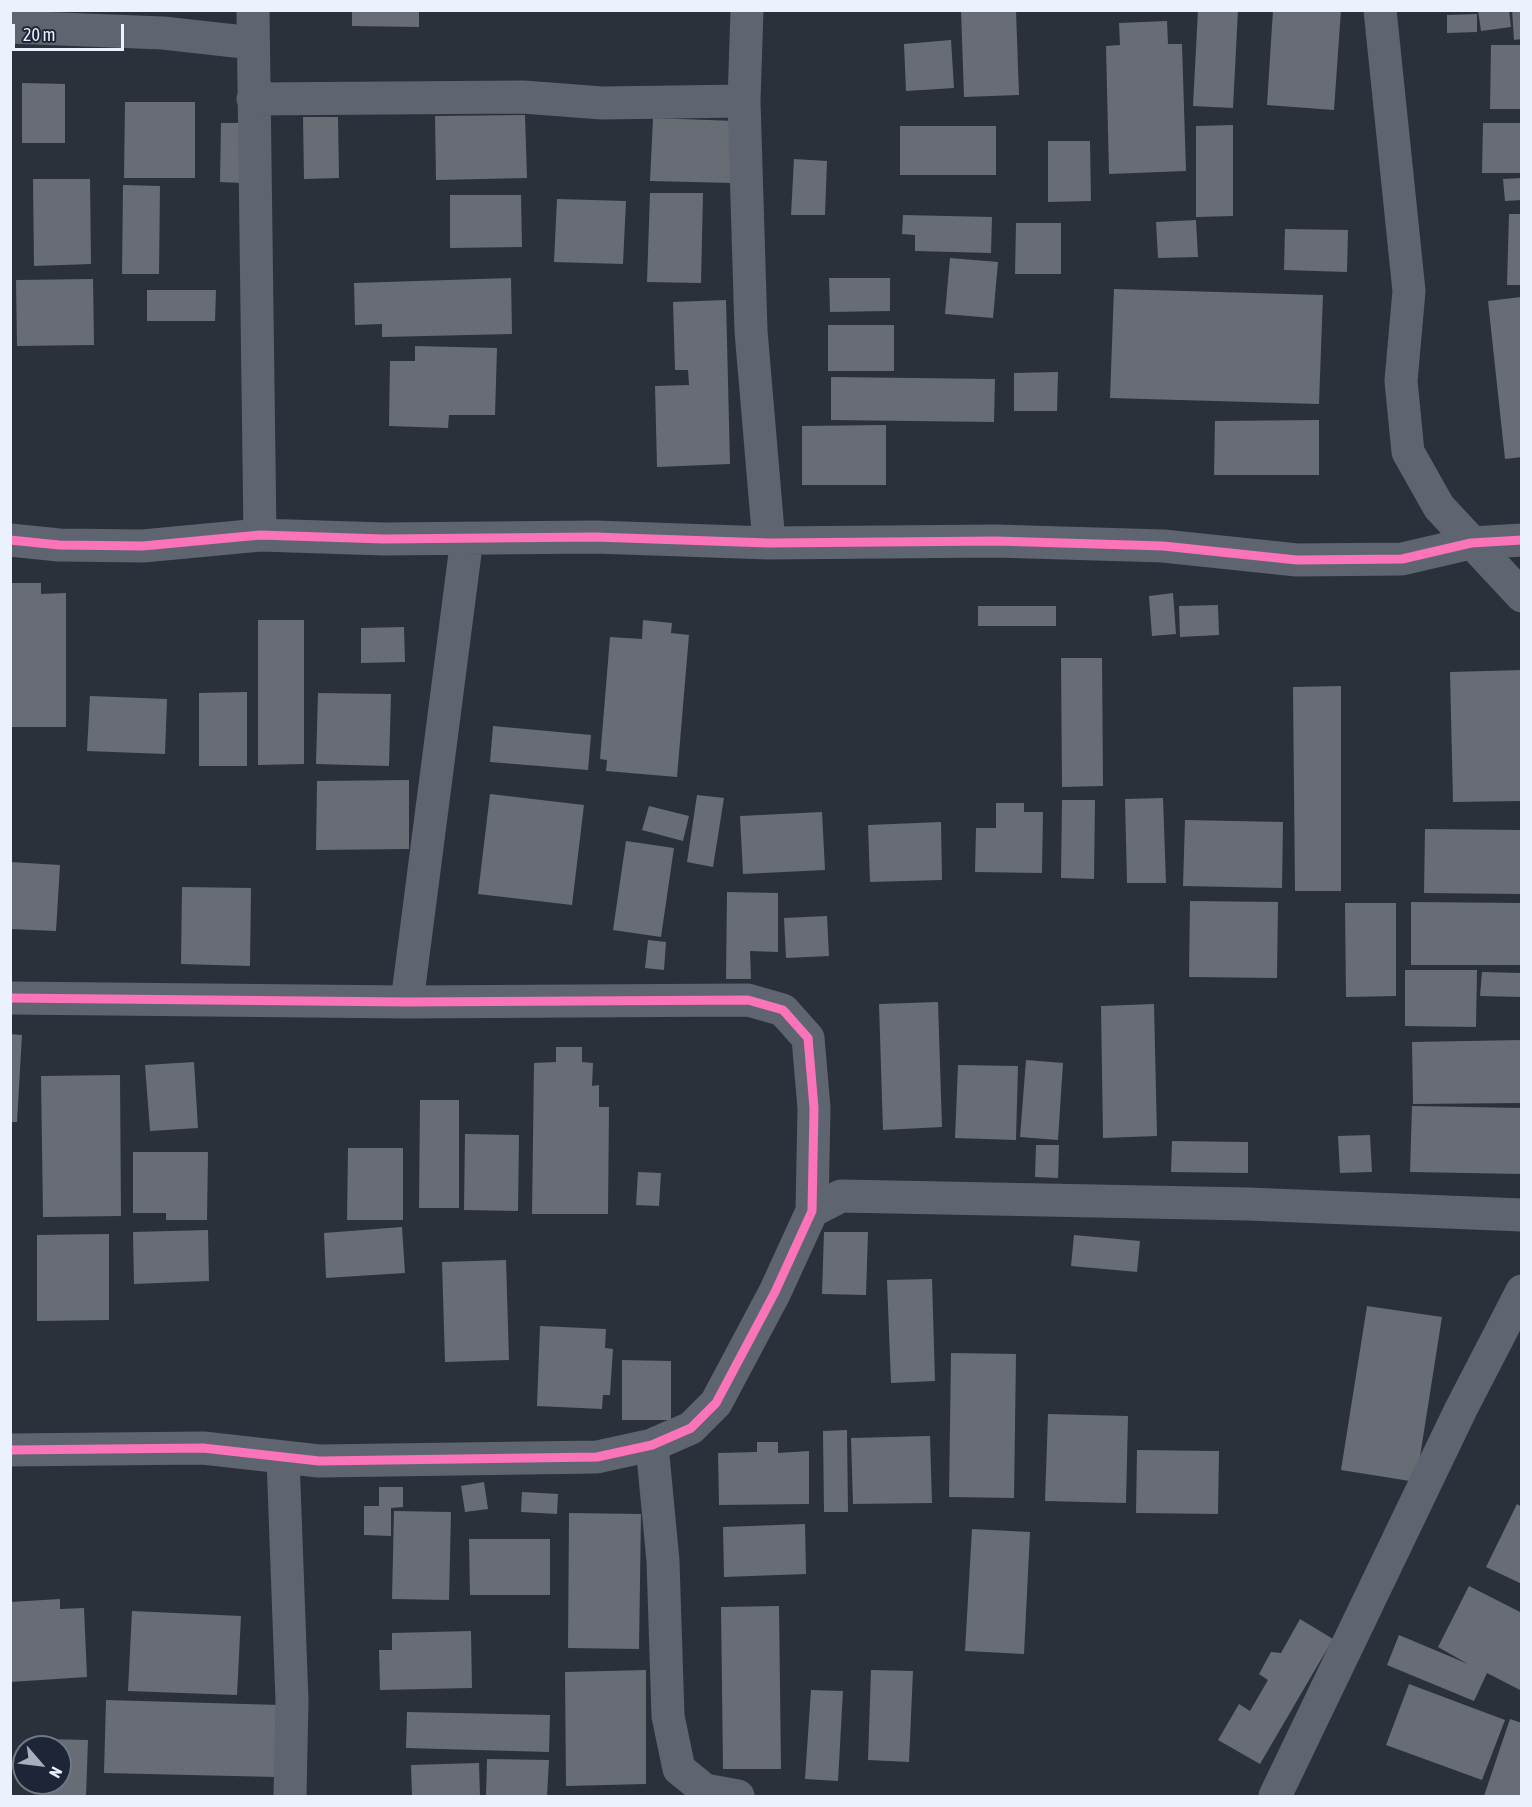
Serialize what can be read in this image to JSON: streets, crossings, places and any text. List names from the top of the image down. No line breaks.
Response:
{"scale_bar":"20 m","north":"bottom right"}
